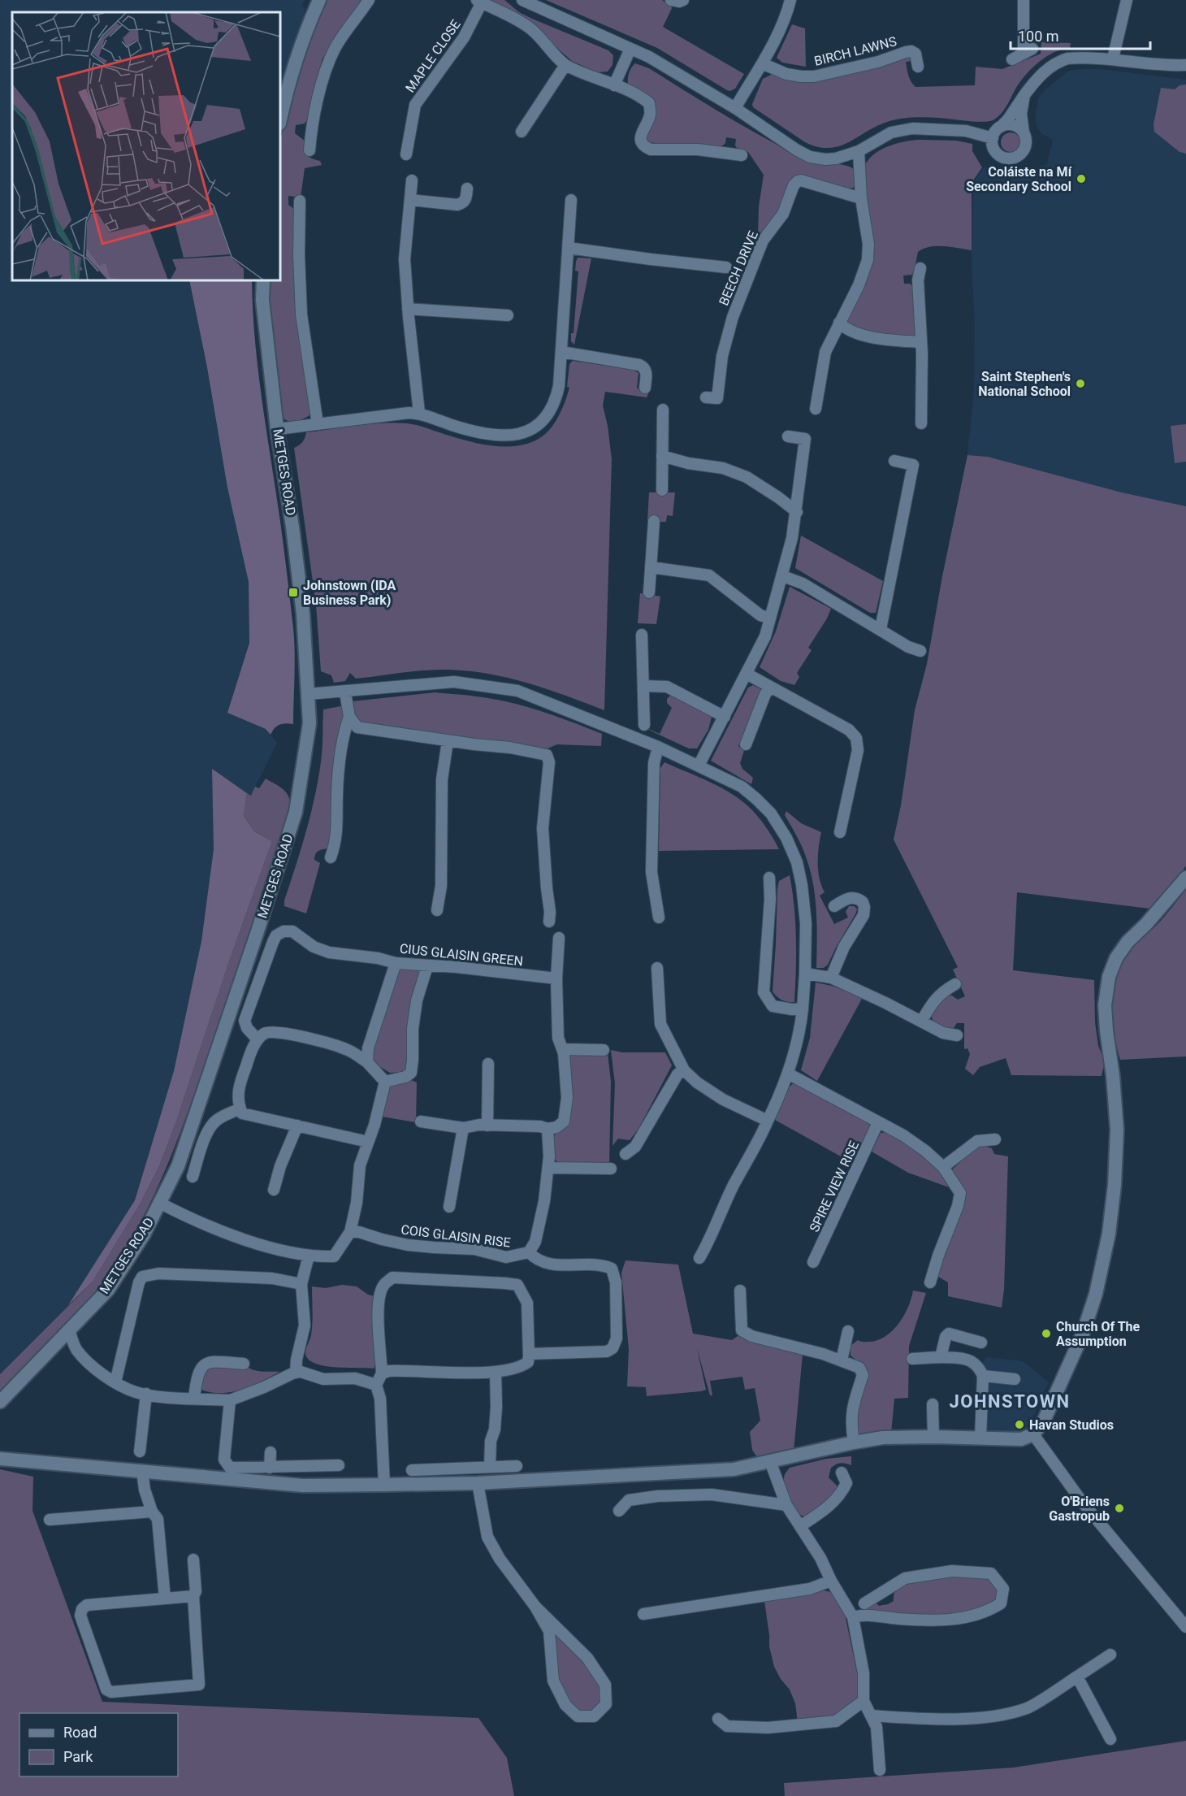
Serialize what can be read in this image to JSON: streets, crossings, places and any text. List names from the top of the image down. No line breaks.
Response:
{"streets":{"street":["BIRCH LAWNS","MAPLE CLOSE","BEECH DRIVE","METGES ROAD","CIUS GLAISIN GREEN","SPIRE VIEW RISE","COIS GLAISIN RISE"]},"districts":["JOHNSTOWN"],"places":{"other":["Coláiste na Mí Secondary School","Saint Stephen's National School","Church Of The Assumption","Havan Studios","O'Briens Gastropub"],"transit":["Johnstown (IDA Business Park)"]},"legend":["Road","Park"],"scale_bar":"100 m"}
